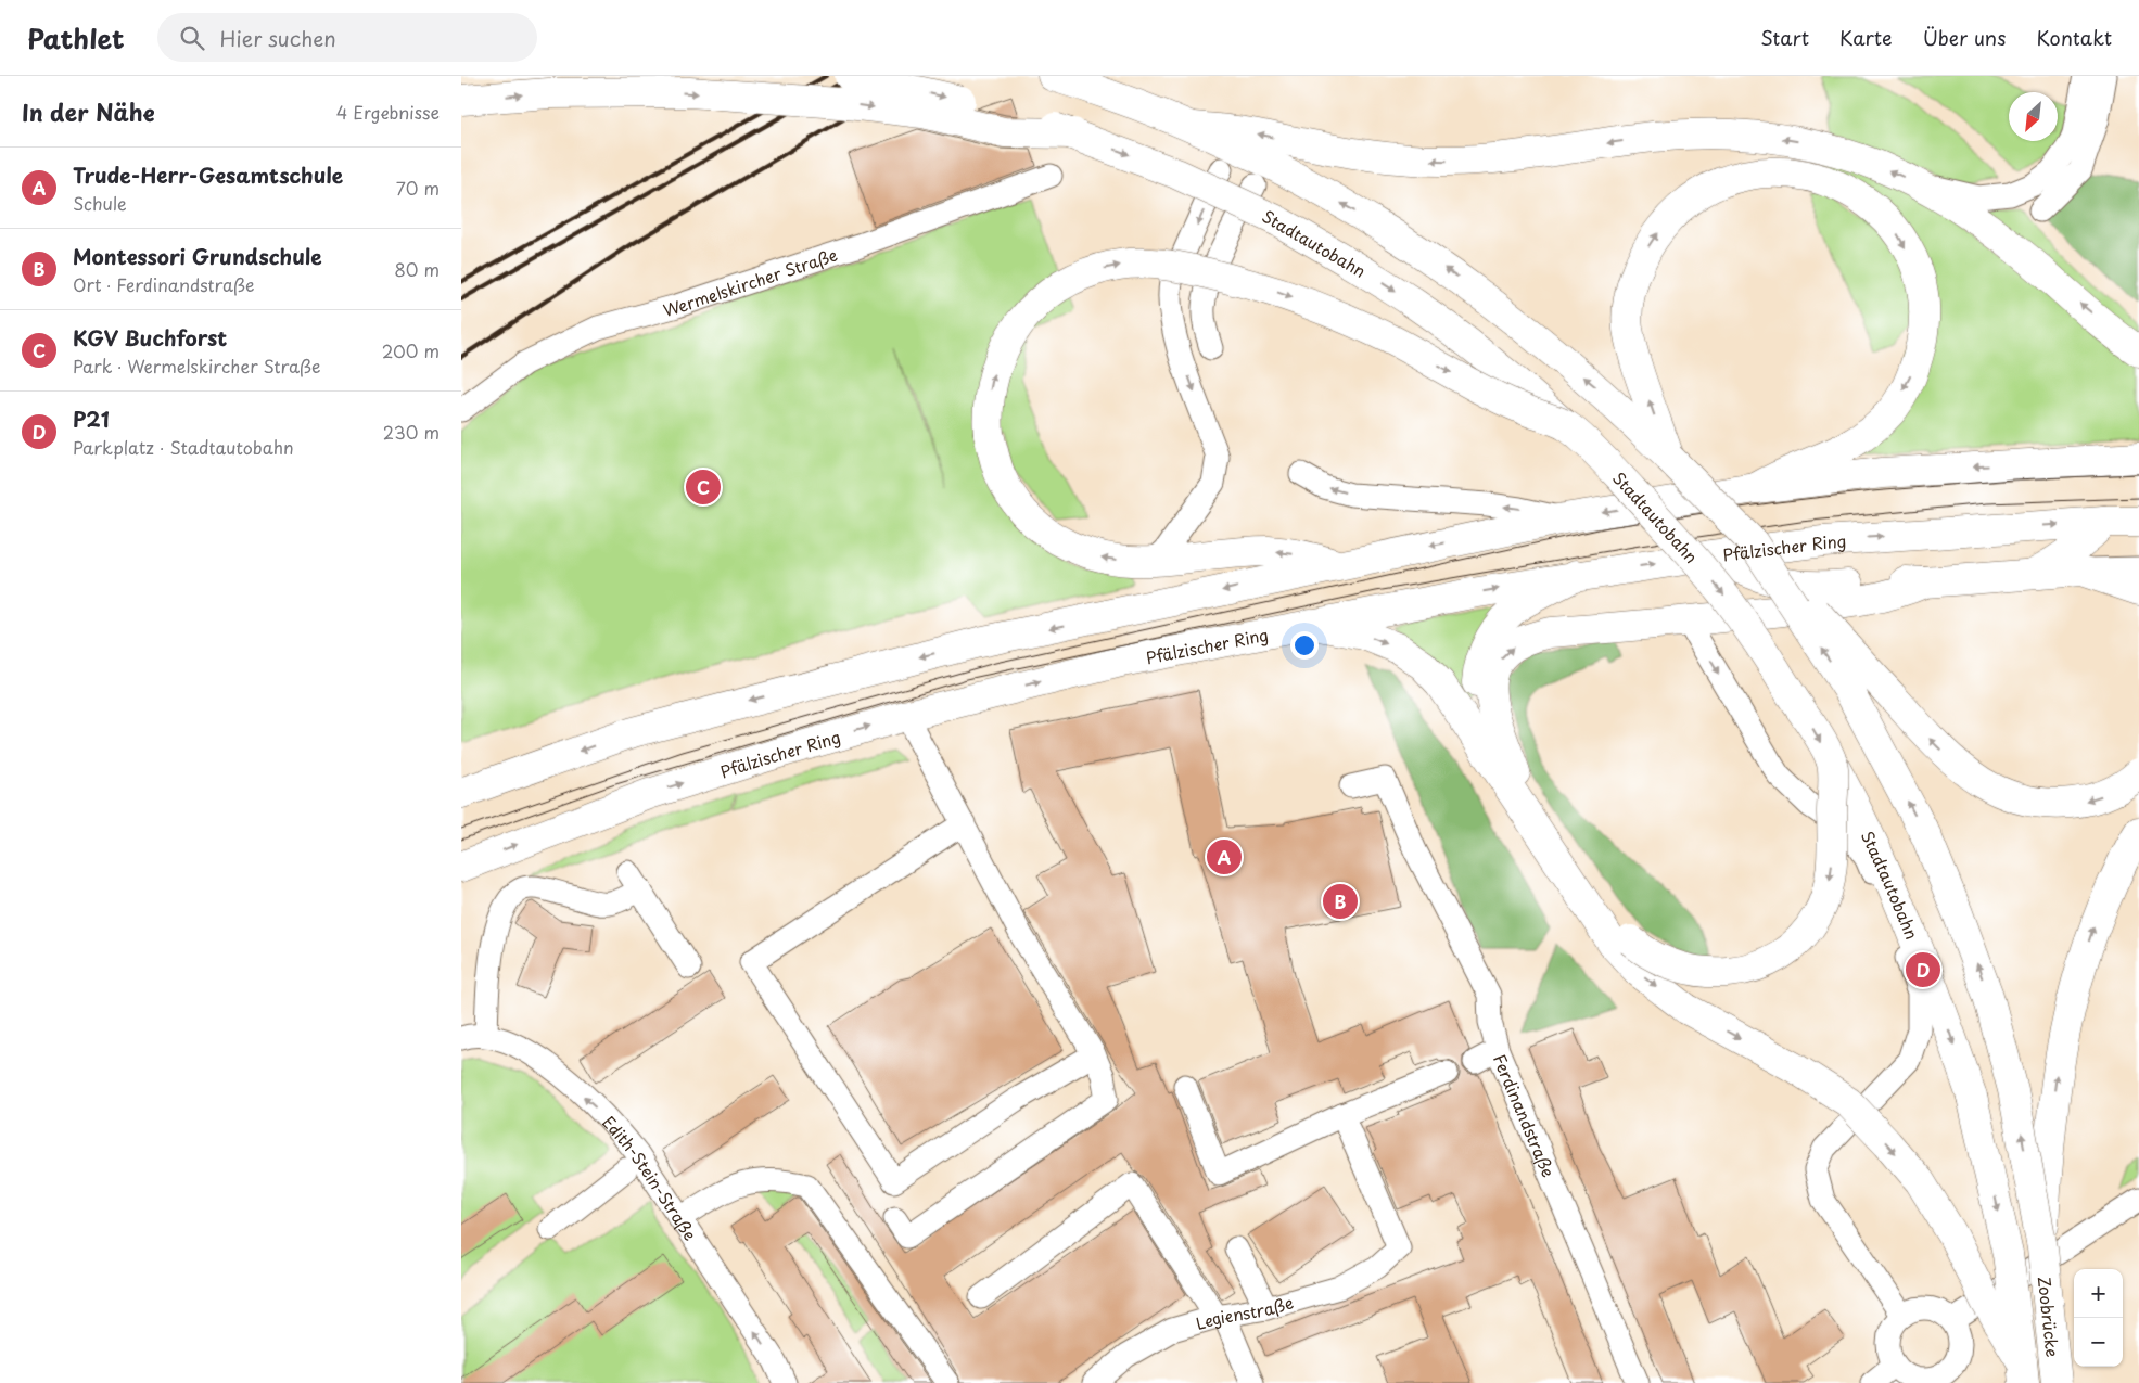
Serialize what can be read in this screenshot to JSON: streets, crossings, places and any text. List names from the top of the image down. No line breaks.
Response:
{"streets":{"main road":["Stadtautobahn","Pfälzischer Ring","Zoobrücke"],"street":["Wermelskircher Straße","Ferdinandstraße","Edith-Stein-Straße","Legienstraße"]},"one_way":["Edith-Stein-Straße"],"north":"bottom left","page":{"header":"Pathlet","search":"Hier suchen","nav":["Start","Karte","Über uns","Kontakt"],"heading":["In der Nähe","4 Ergebnisse"],"list":[{"mark":"A","name":"Trude-Herr-Gesamtschule","note":"Schule","value":"70 m"},{"mark":"B","name":"Montessori Grundschule","note":"Ort · Ferdinandstraße","value":"80 m"},{"mark":"C","name":"KGV Buchforst","note":"Park · Wermelskircher Straße","value":"200 m"},{"mark":"D","name":"P21","note":"Parkplatz · Stadtautobahn","value":"230 m"}],"pins":["C","A","B","D"],"map_buttons":["+","−"]}}
